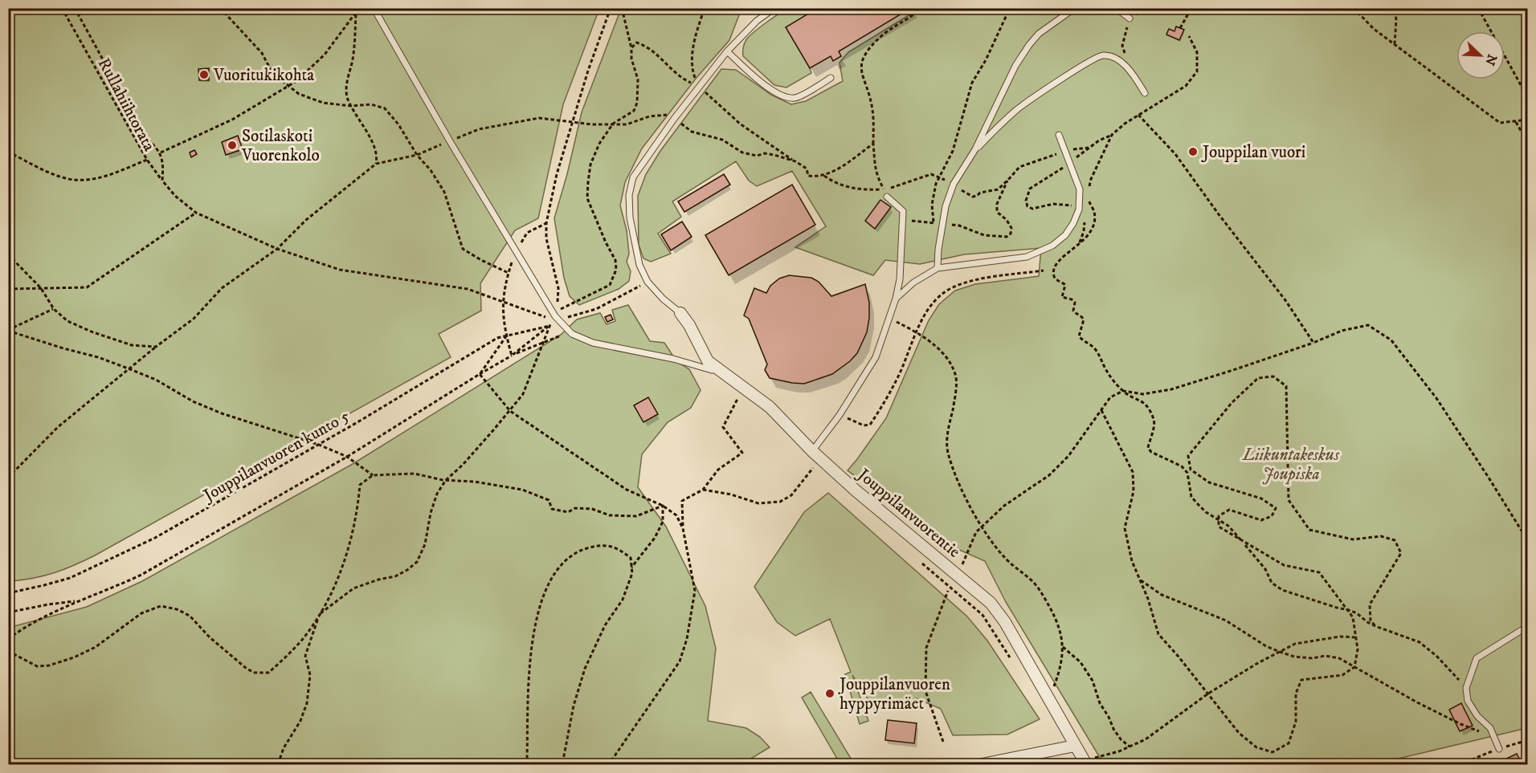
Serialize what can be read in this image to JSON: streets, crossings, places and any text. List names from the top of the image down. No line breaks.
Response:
{"streets":{"street":["Jouppilanvuorentie"],"path":["Rullahiihtorata","Jouppilanvuoren kunto 5"]},"parks":["Liikuntakeskus Joupiska"],"places":["Vuoritukikohta","Sotilaskoti Vuorenkolo","Jouppilan vuori","Jouppilanvuoren hyppyrimäet"],"north":"bottom right"}
